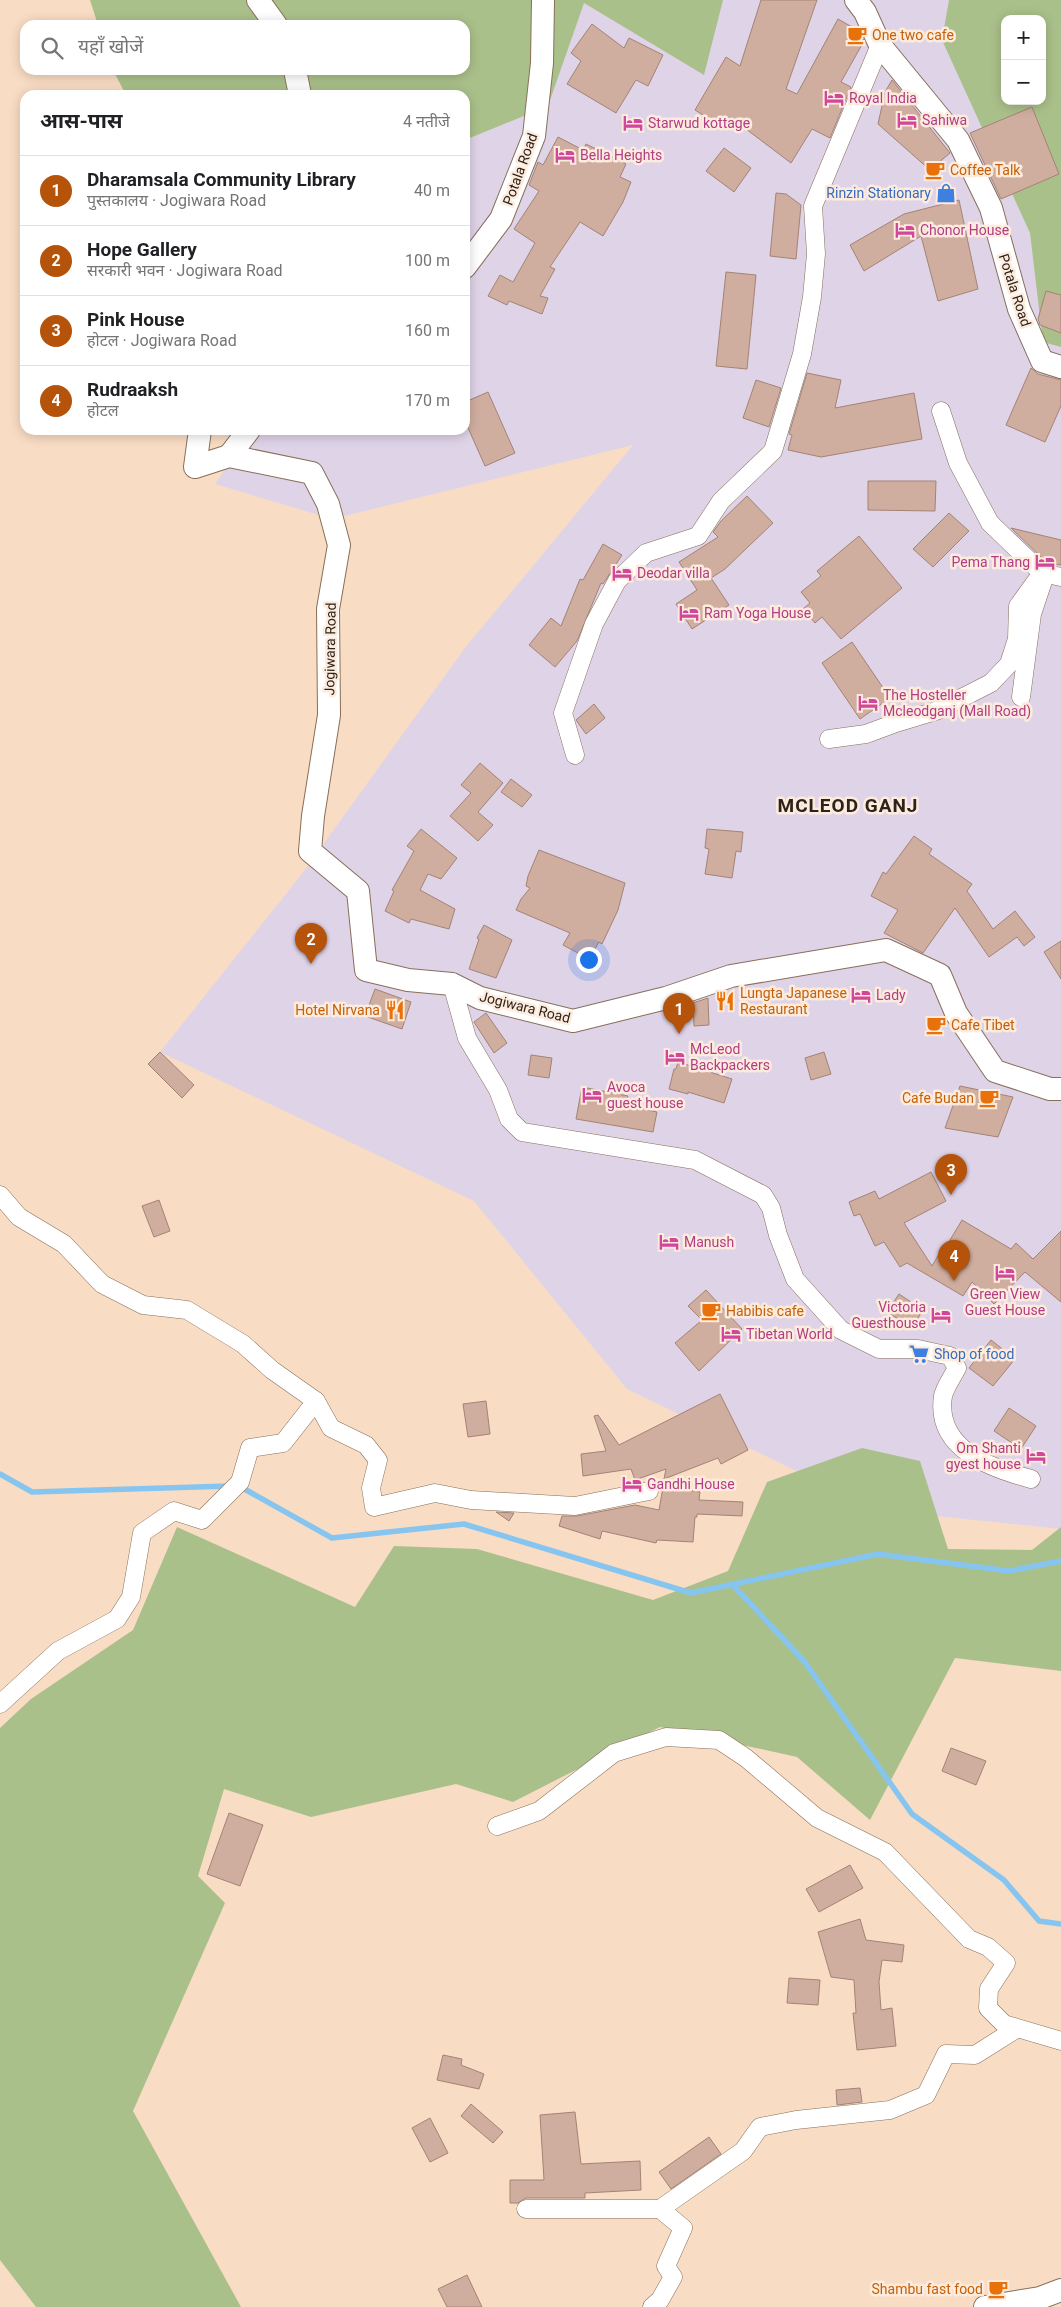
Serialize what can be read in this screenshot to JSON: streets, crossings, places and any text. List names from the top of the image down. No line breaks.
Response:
{"streets":{"street":["Potala Road","Jogiwara Road"]},"districts":["MCLEOD GANJ"],"places":{"cafe":["One two cafe","Coffee Talk","Cafe Tibet","Cafe Budan","Habibis cafe","Shambu fast food"],"hotel":["Royal India","Sahiwa","Starwud kottage","Bella Heights","Chonor House","Pema Thang","Deodar villa","Ram Yoga House","The Hosteller Mcleodganj (Mall Road)","Lady","McLeod Backpackers","Avoca guest house","Manush","Green View Guest House","Victoria Guesthouse","Tibetan World","Om Shanti gyest house","Gandhi House"],"shop":["Rinzin Stationary"],"restaurant":["Lungta Japanese Restaurant","Hotel Nirvana"],"supermarket":["Shop of food"]},"page":{"map_buttons":["+","−"],"search":"यहाँ खोजें","heading":["आस-पास","4 नतीजे"],"list":[{"mark":"1","name":"Dharamsala Community Library","note":"पुस्तकालय · Jogiwara Road","value":"40 m"},{"mark":"2","name":"Hope Gallery","note":"सरकारी भवन · Jogiwara Road","value":"100 m"},{"mark":"3","name":"Pink House","note":"होटल · Jogiwara Road","value":"160 m"},{"mark":"4","name":"Rudraaksh","note":"होटल","value":"170 m"}],"pins":["2","1","3","4"]}}
